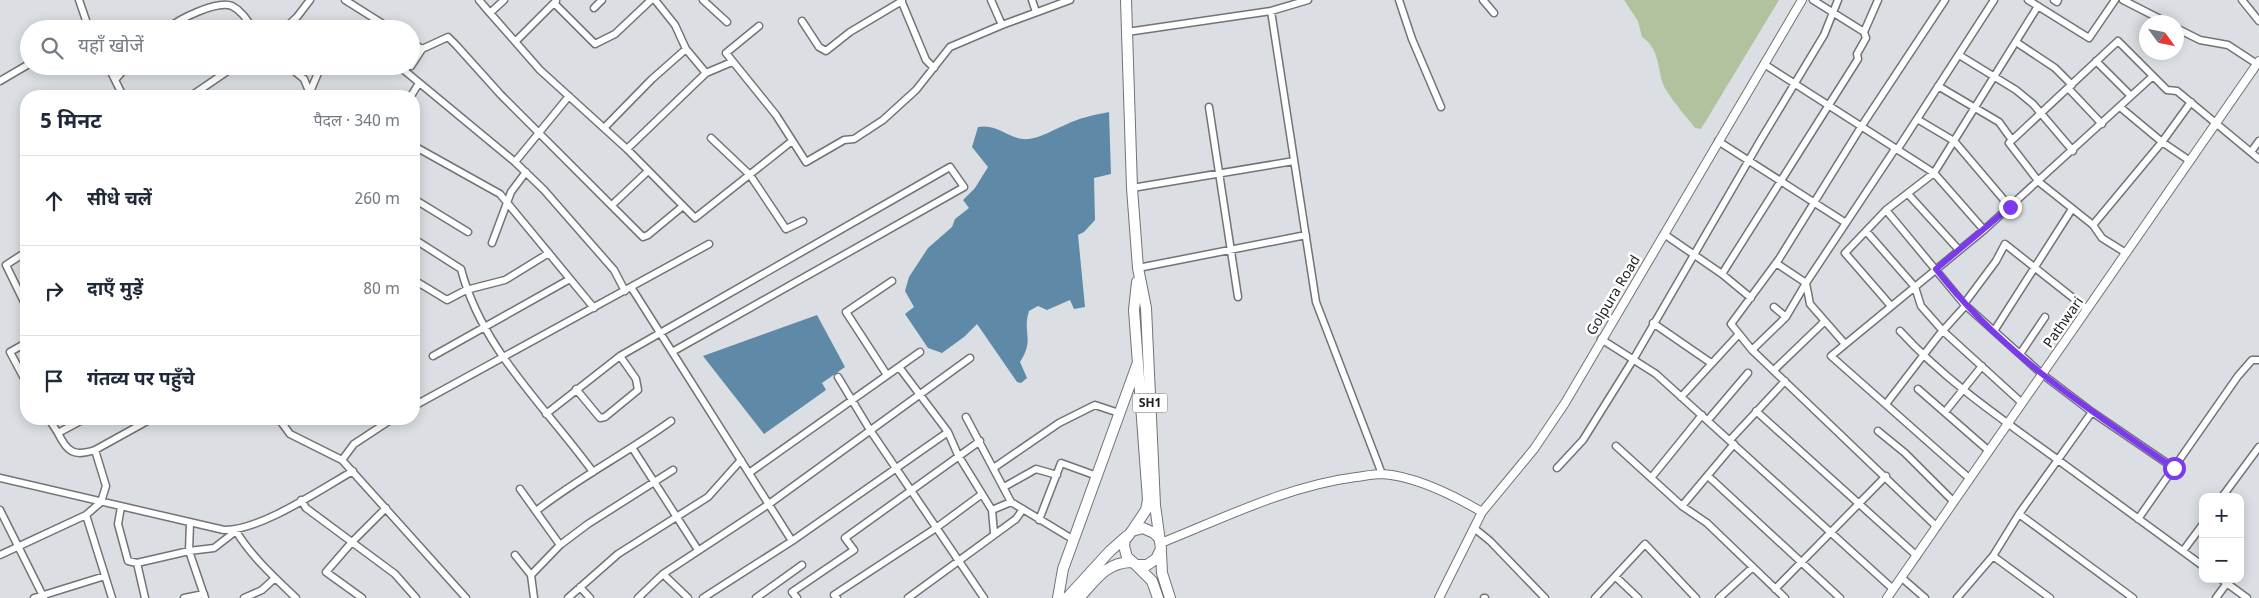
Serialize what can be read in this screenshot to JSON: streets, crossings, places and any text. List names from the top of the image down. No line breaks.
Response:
{"streets":{"main road":["SH1"],"street":["Golpura Road","Pathwari"]},"north":"bottom right","page":{"search":"यहाँ खोजें","heading":["5 मिनट","पैदल · 340 m"],"list":[["सीधे चलें","260 m"],["दाएँ मुड़ें","80 m"],"गंतव्य पर पहुँचे"],"map_buttons":["+","−"]}}
